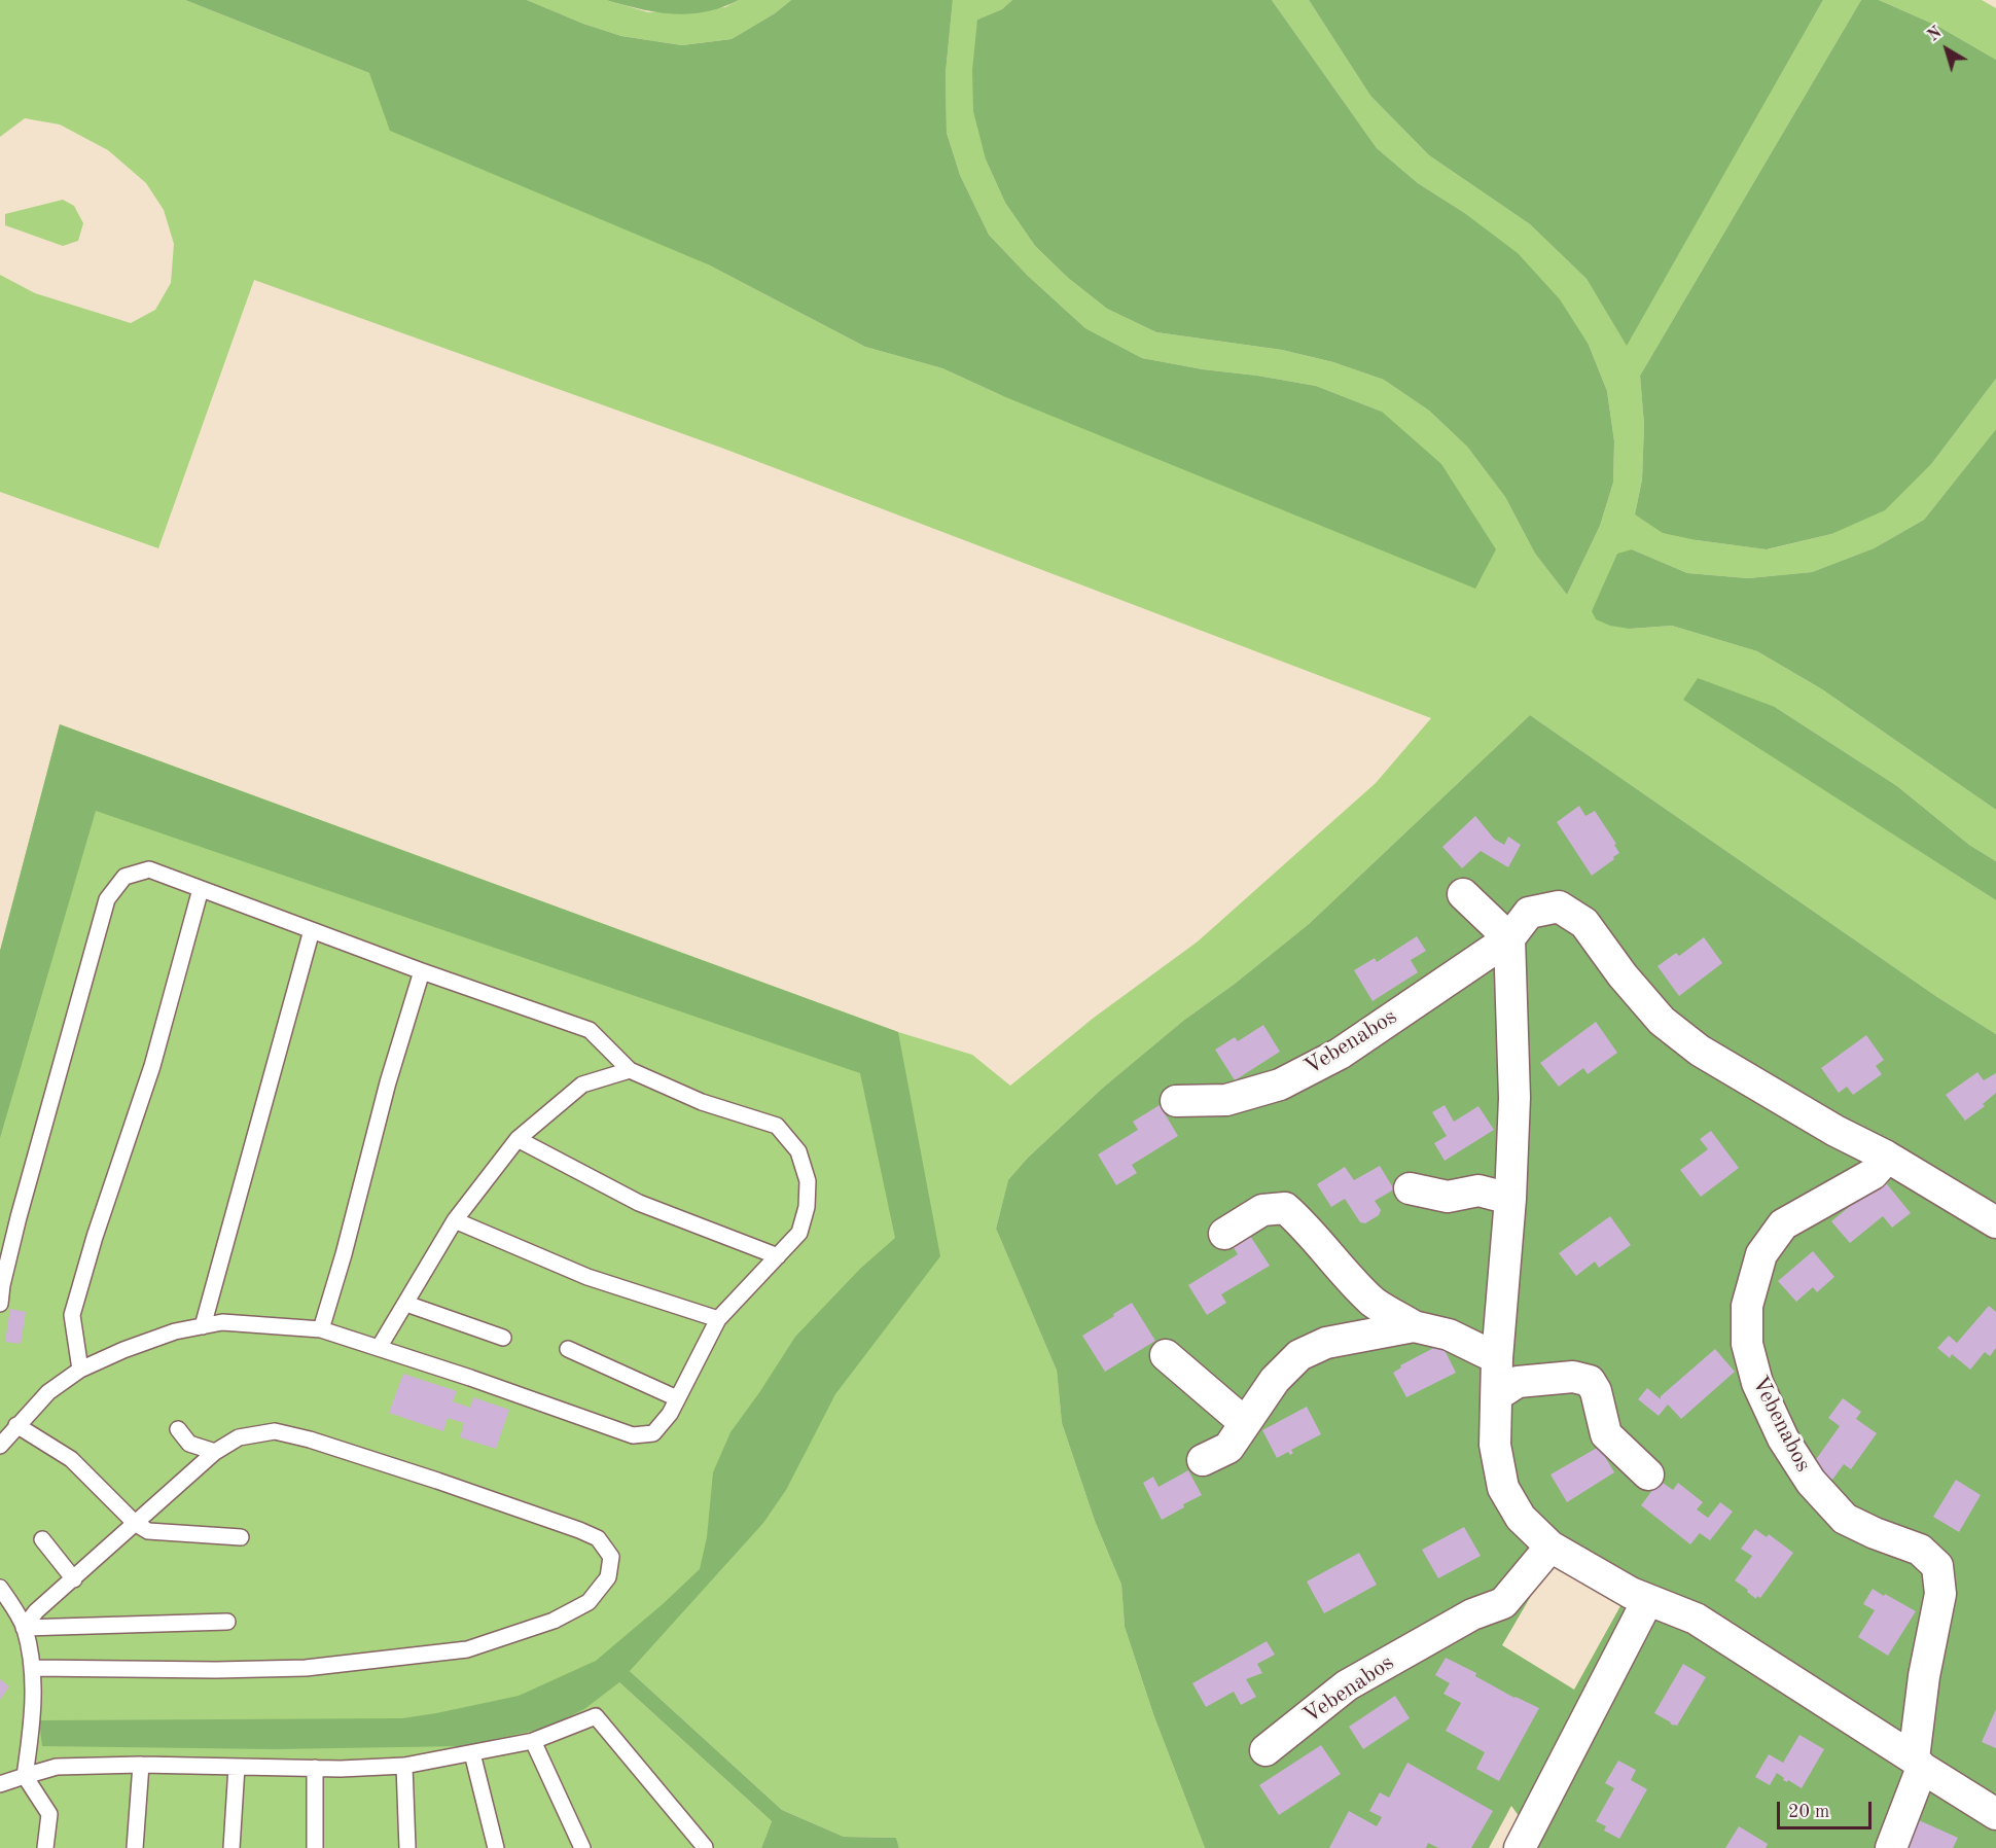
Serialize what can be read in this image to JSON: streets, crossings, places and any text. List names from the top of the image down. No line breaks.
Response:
{"streets":{"street":["Vebenabos"]},"scale_bar":"20 m","north":"top left"}
